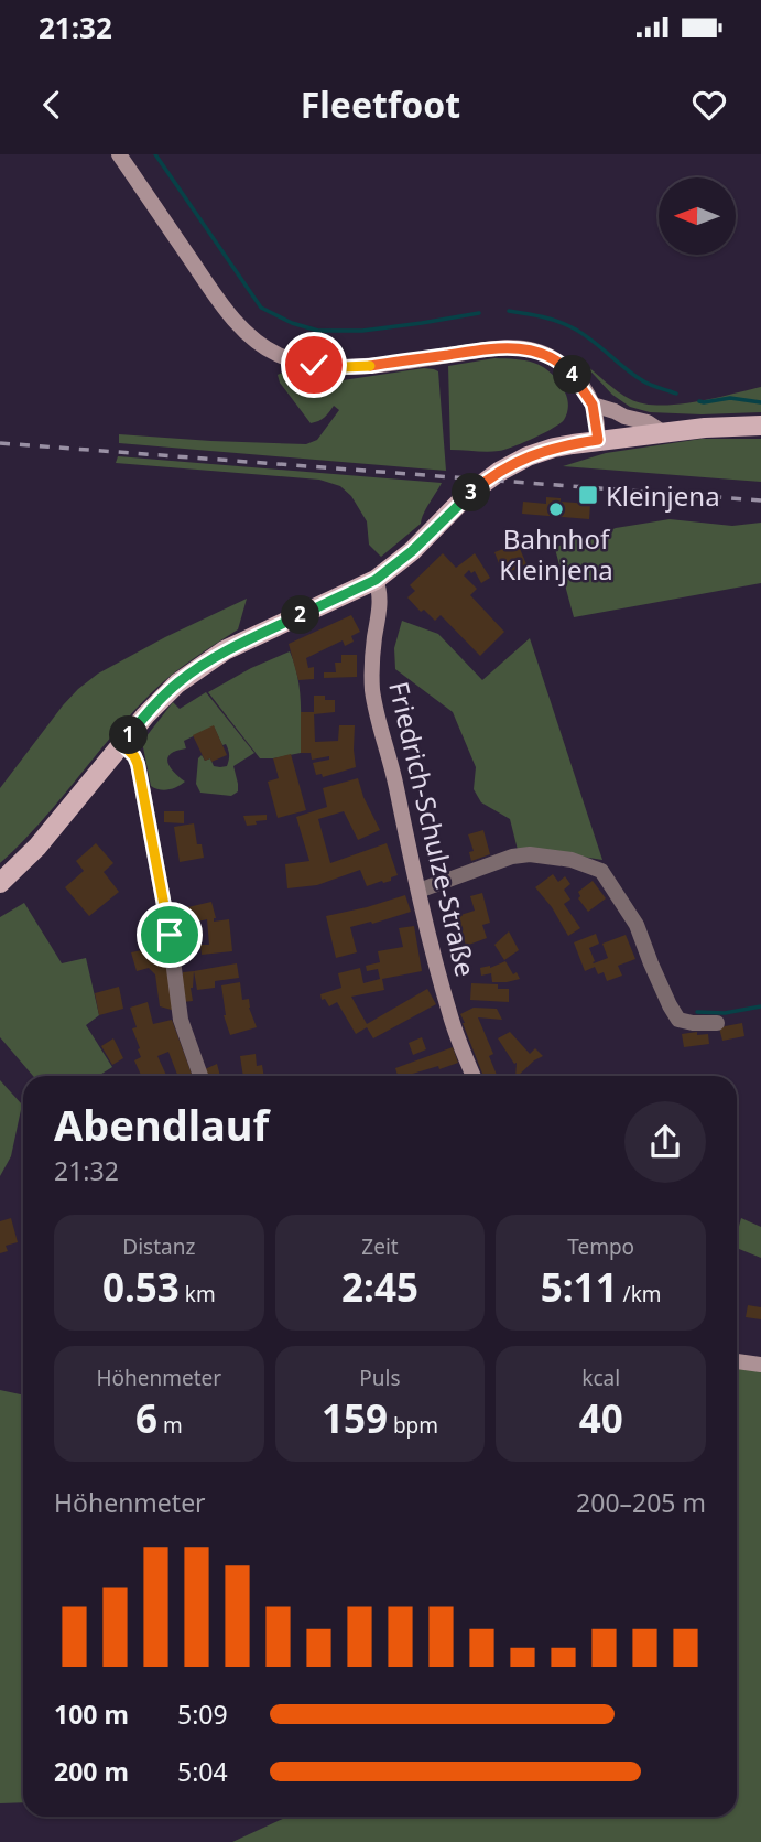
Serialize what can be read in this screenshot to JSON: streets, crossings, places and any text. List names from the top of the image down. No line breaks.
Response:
{"streets":{"street":["Friedrich-Schulze-Straße"]},"places":{"transit":["Kleinjena"],"other":["Bahnhof Kleinjena"]},"north":"left","page":{"status":"21:32","header":"Fleetfoot","pins":["4","3","2","1"],"heading":["Abendlauf","21:32"],"stats":[["Distanz","0.53 km"],["Zeit","2:45"],["Tempo","5:11 /km"],["Höhenmeter","6 m"],["Puls","159 bpm"],["kcal","40"]],"chart":["Höhenmeter","200–205 m"],"list":[{"name":"100 m","note":"5:09"},{"name":"200 m","note":"5:04"}]}}
